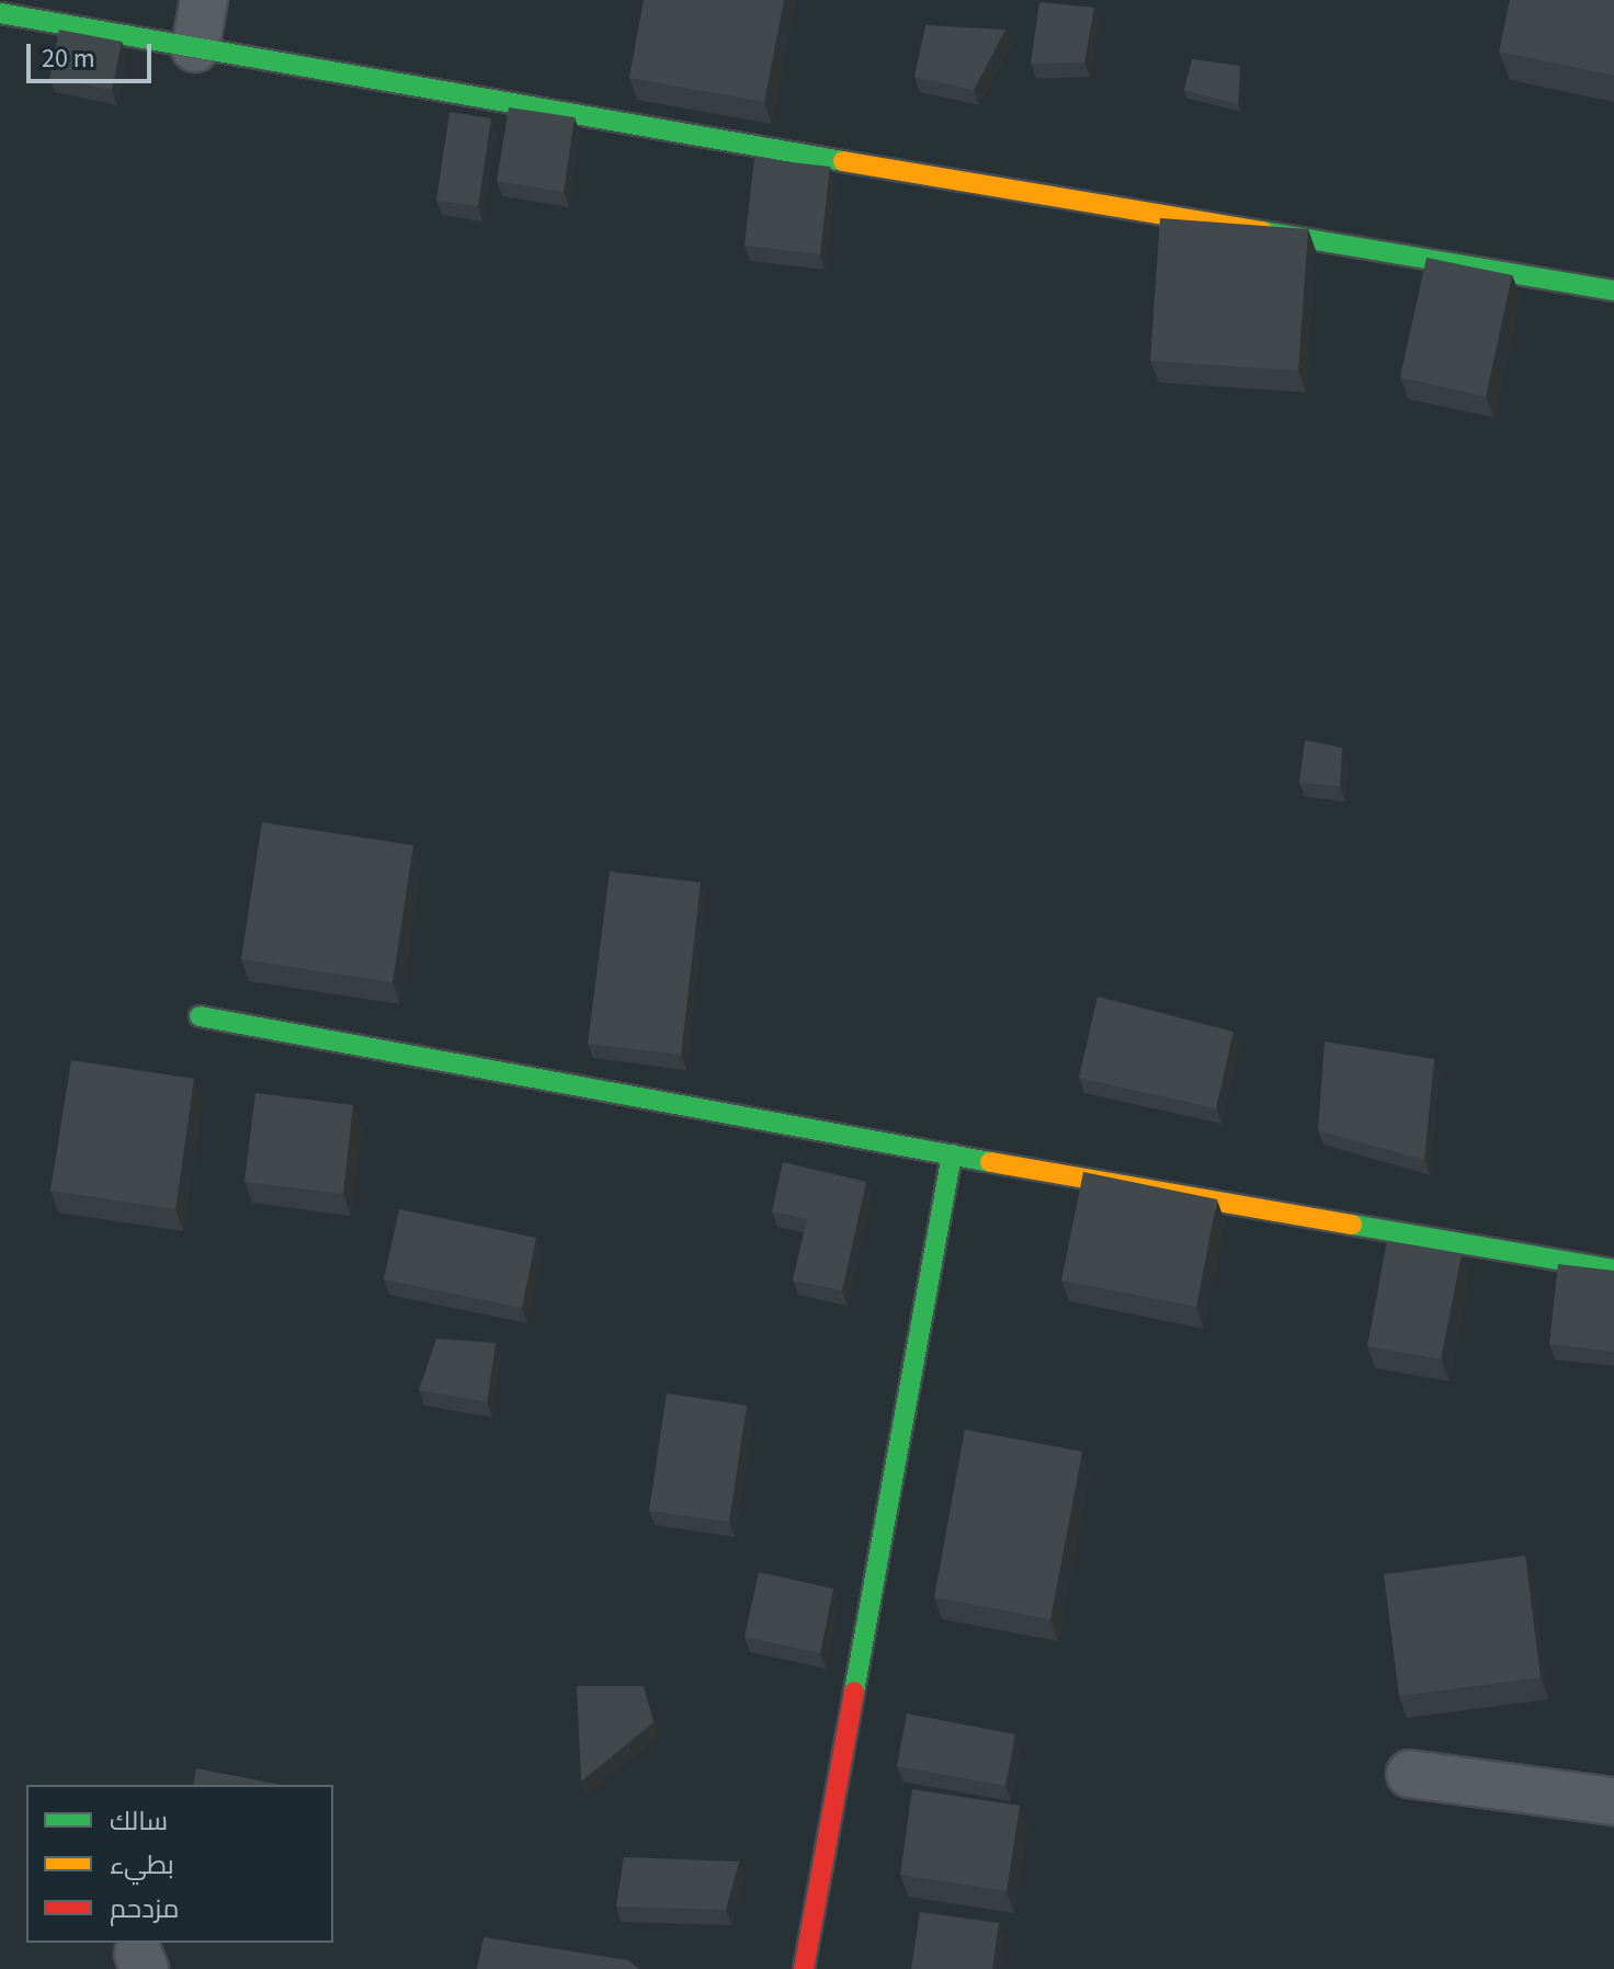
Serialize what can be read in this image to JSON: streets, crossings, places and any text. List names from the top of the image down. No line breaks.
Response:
{"legend":["سالك","بطيء","مزدحم"],"scale_bar":"20 m"}
